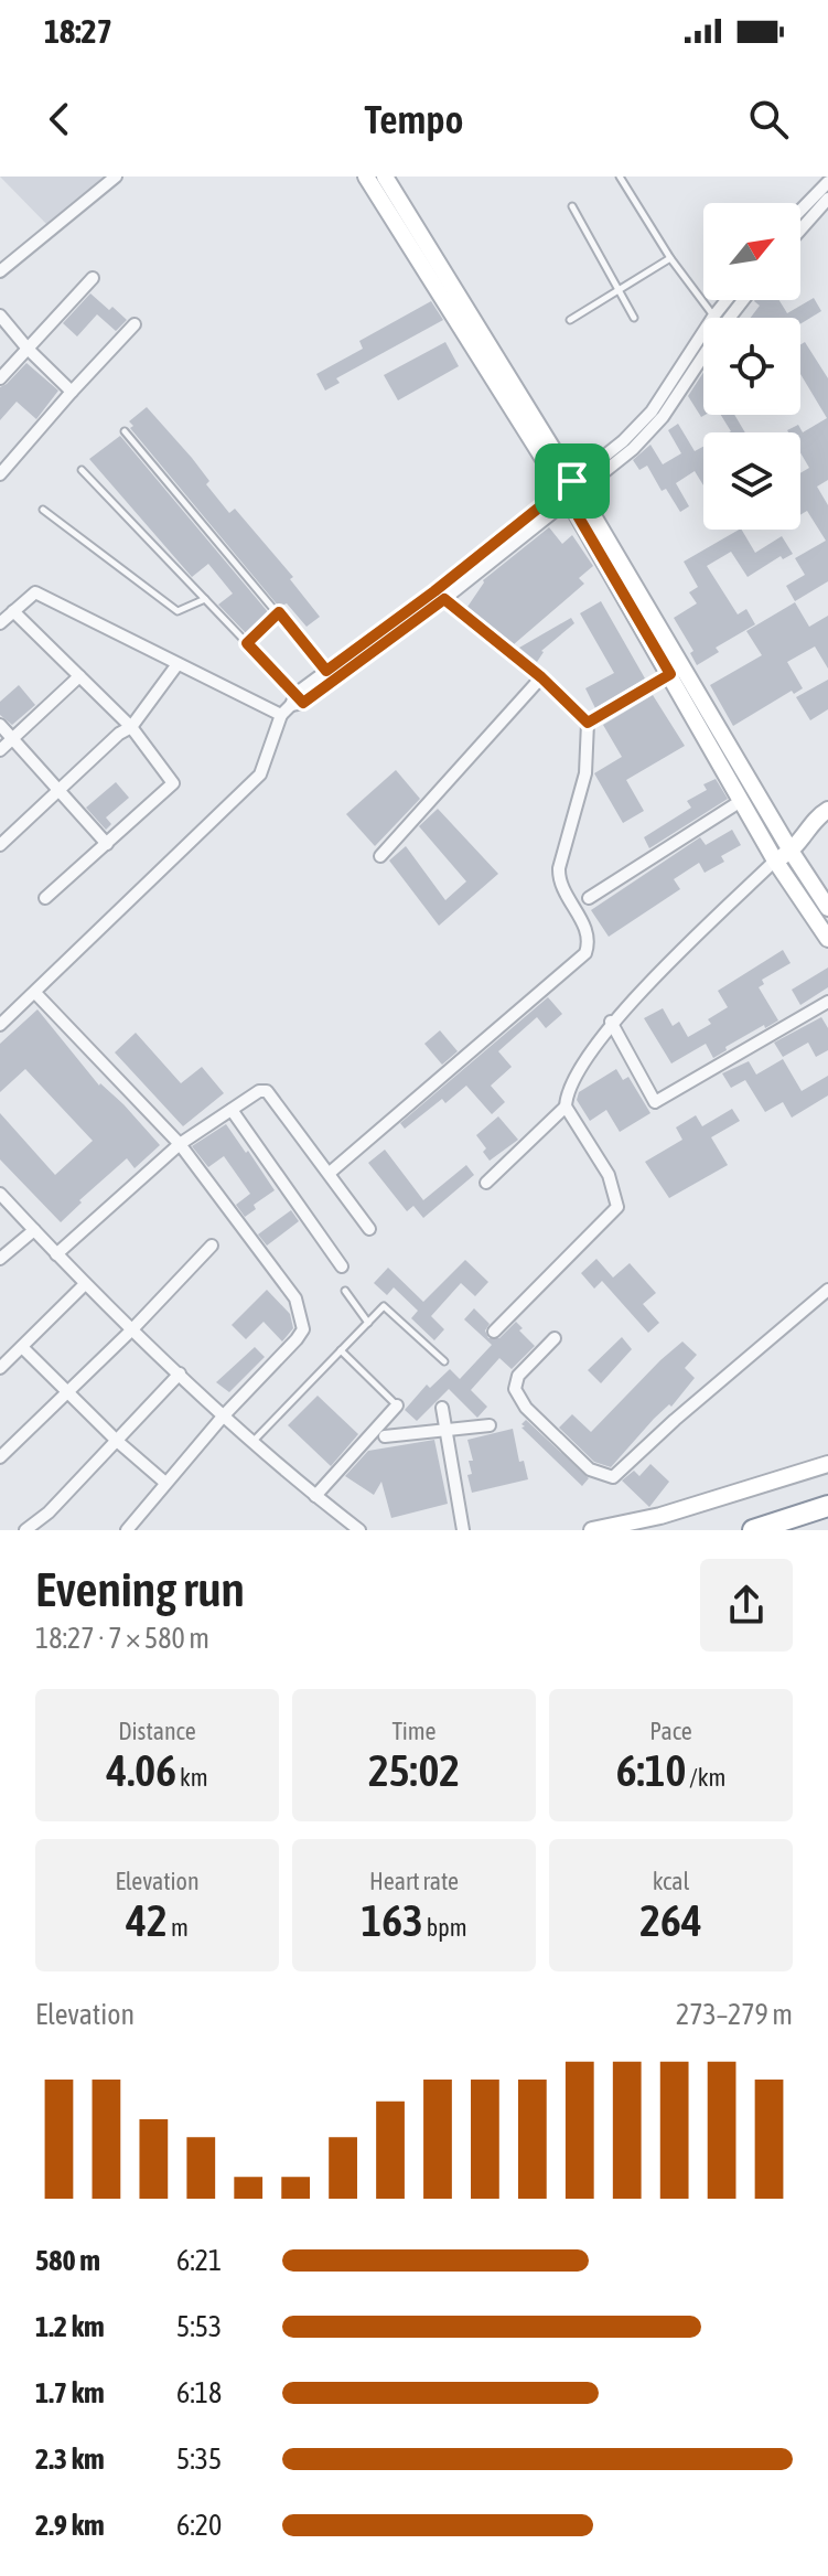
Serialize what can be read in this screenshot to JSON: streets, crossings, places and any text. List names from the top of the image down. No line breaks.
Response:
{"north":"top right","page":{"status":"18:27","header":"Tempo","heading":["Evening run","18:27 · 7 × 580 m"],"stats":[["Distance","4.06 km"],["Time","25:02"],["Pace","6:10 /km"],["Elevation","42 m"],["Heart rate","163 bpm"],["kcal","264"]],"chart":["Elevation","273–279 m"],"list":[{"name":"580 m","note":"6:21"},{"name":"1.2 km","note":"5:53"},{"name":"1.7 km","note":"6:18"},{"name":"2.3 km","note":"5:35"},{"name":"2.9 km","note":"6:20"}]}}
